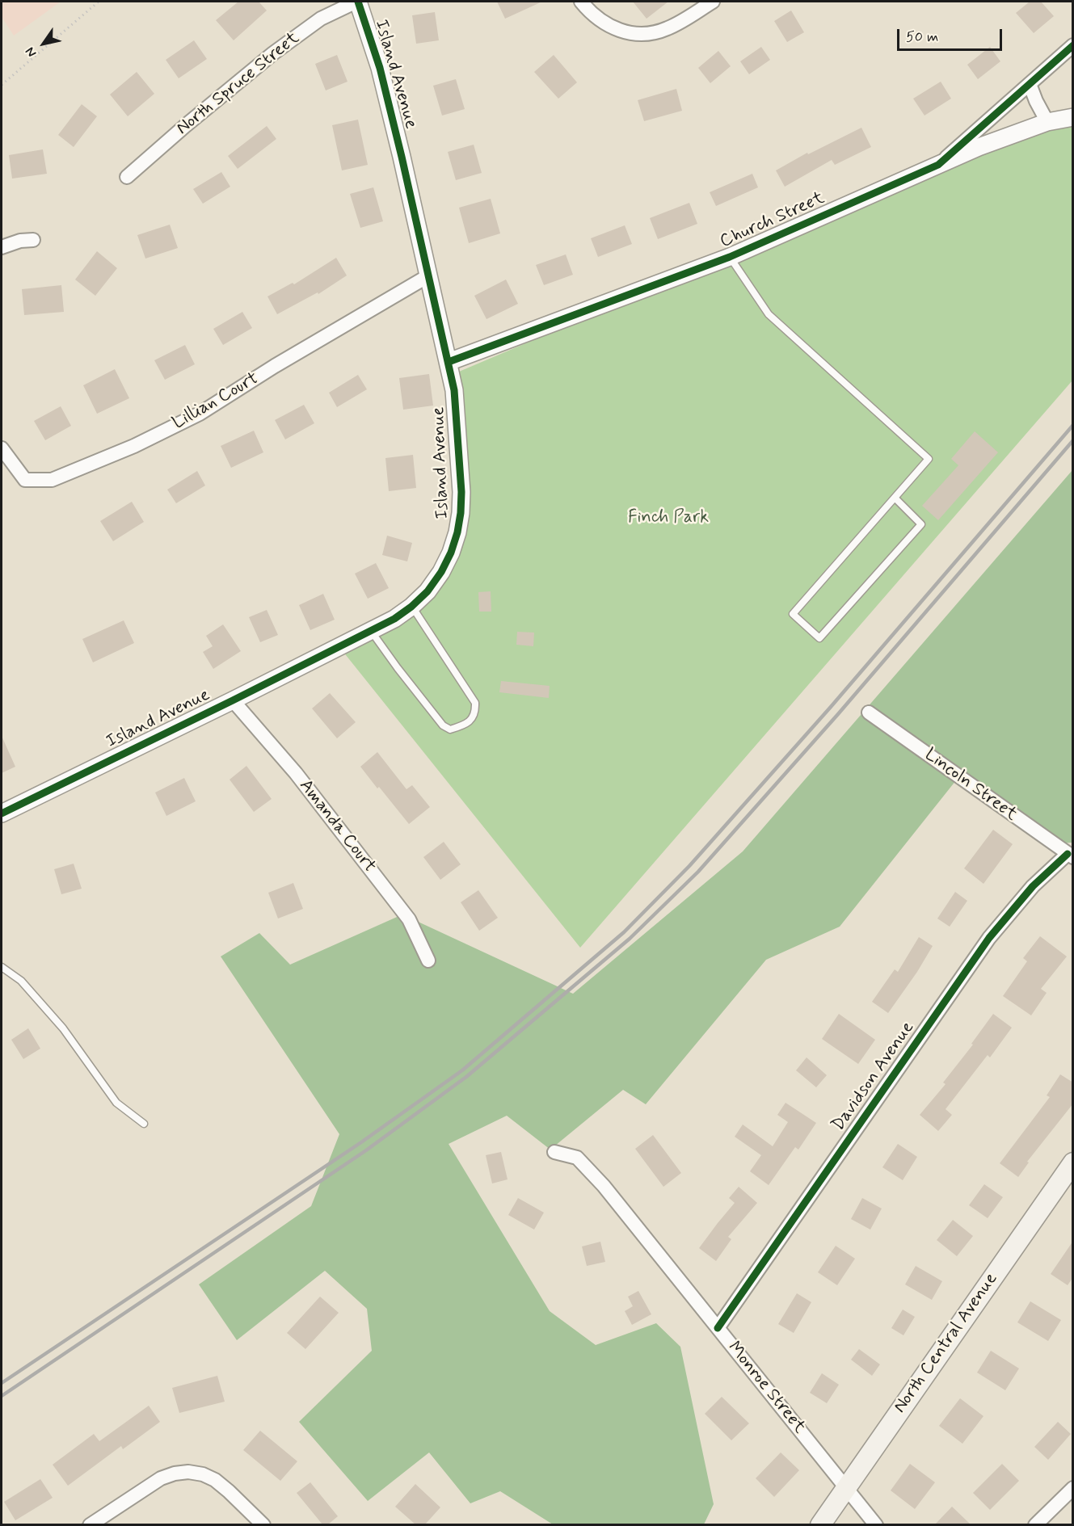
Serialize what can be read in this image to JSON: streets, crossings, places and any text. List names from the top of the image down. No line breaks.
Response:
{"streets":{"main road":["North Central Avenue"],"street":["Island Avenue","North Spruce Street","Church Street","Lillian Court","Lincoln Street","Amanda Court","Davidson Avenue","Monroe Street"]},"crossings":[["Island Avenue","North Spruce Street"],["Island Avenue","Church Street"],["Island Avenue","Lillian Court"],["Island Avenue","Amanda Court"],["Lincoln Street","Davidson Avenue"],["Davidson Avenue","Monroe Street"],["North Central Avenue","Monroe Street"]],"parks":["Finch Park"],"scale_bar":"50 m","north":"bottom left"}
